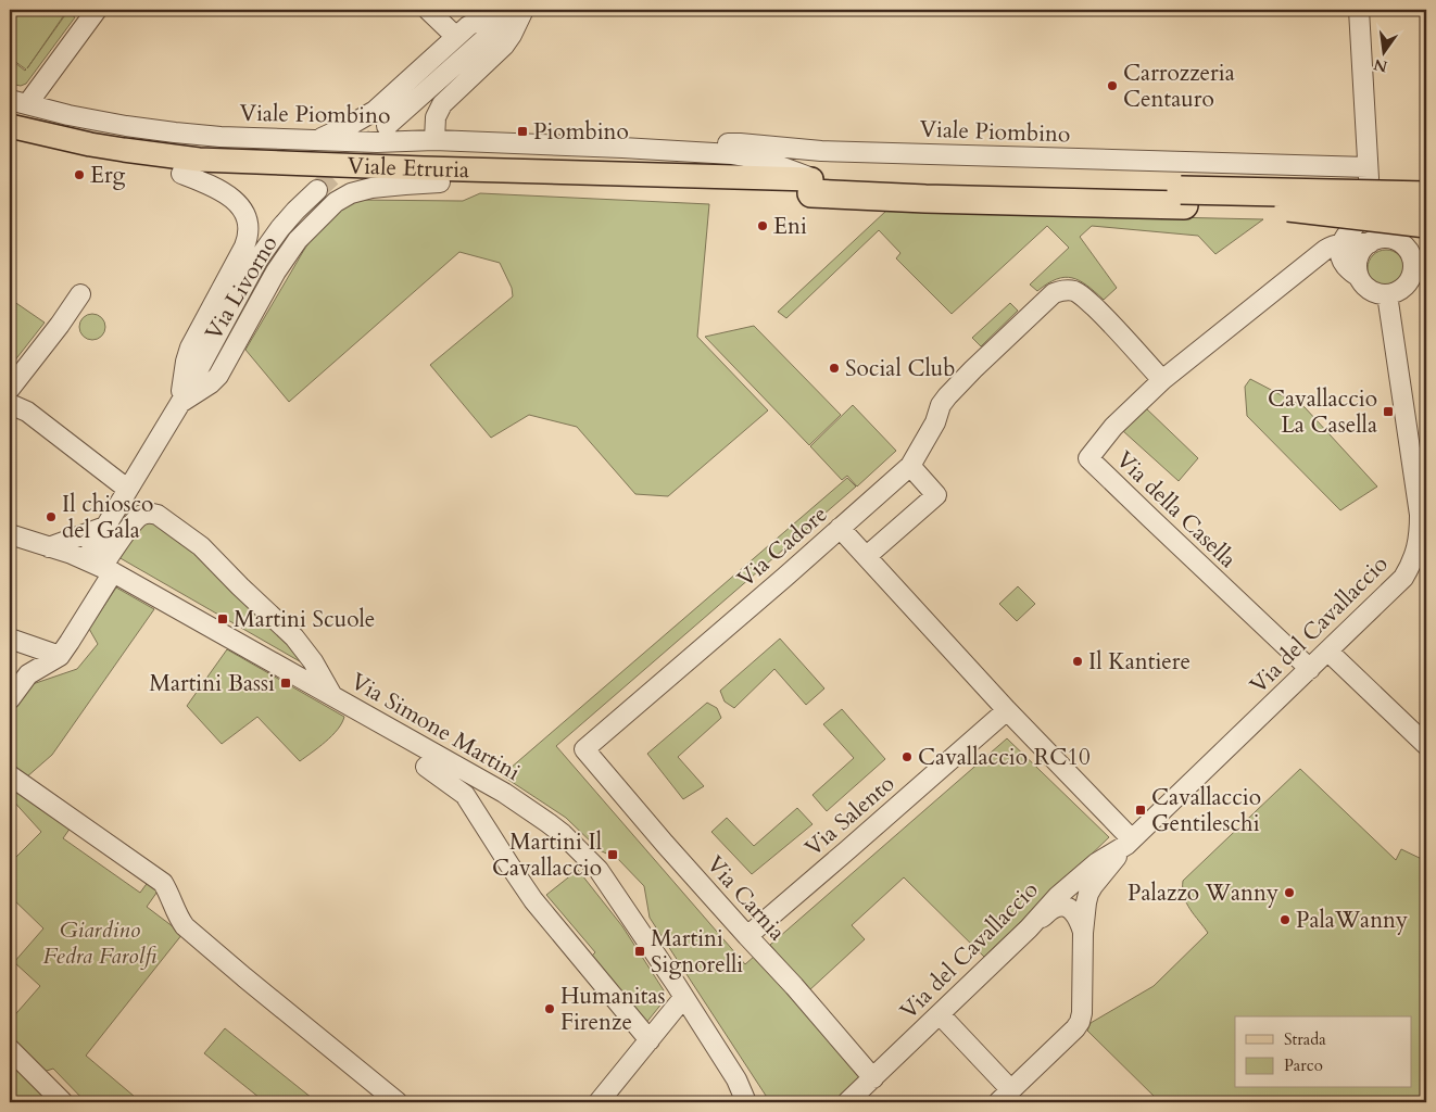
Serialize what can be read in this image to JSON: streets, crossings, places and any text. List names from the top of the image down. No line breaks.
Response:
{"streets":{"main road":["Viale Etruria"],"street":["Viale Piombino","Via Livorno","Via della Casella","Via Cadore","Via del Cavallaccio","Via Simone Martini","Via Salento","Via Carnia"]},"crossings":[["Viale Piombino","Viale Etruria"],["Viale Etruria","Via Livorno"],["Via Livorno","Via Simone Martini"],["Via della Casella","Via del Cavallaccio"],["Via Cadore","Via Carnia"],["Via del Cavallaccio","Via Carnia"],["Via Salento","Via Carnia"]],"parks":["Giardino Fedra Farolfi"],"places":{"other":["Carrozzeria Centauro","Erg","Eni","Social Club","Il chiosco del Gala","Il Kantiere","Cavallaccio RC10","Palazzo Wanny","PalaWanny","Humanitas Firenze"],"transit":["Piombino","Cavallaccio La Casella","Martini Scuole","Martini Bassi","Cavallaccio Gentileschi","Martini Il Cavallaccio","Martini Signorelli"]},"legend":["Strada","Parco"],"north":"bottom"}
